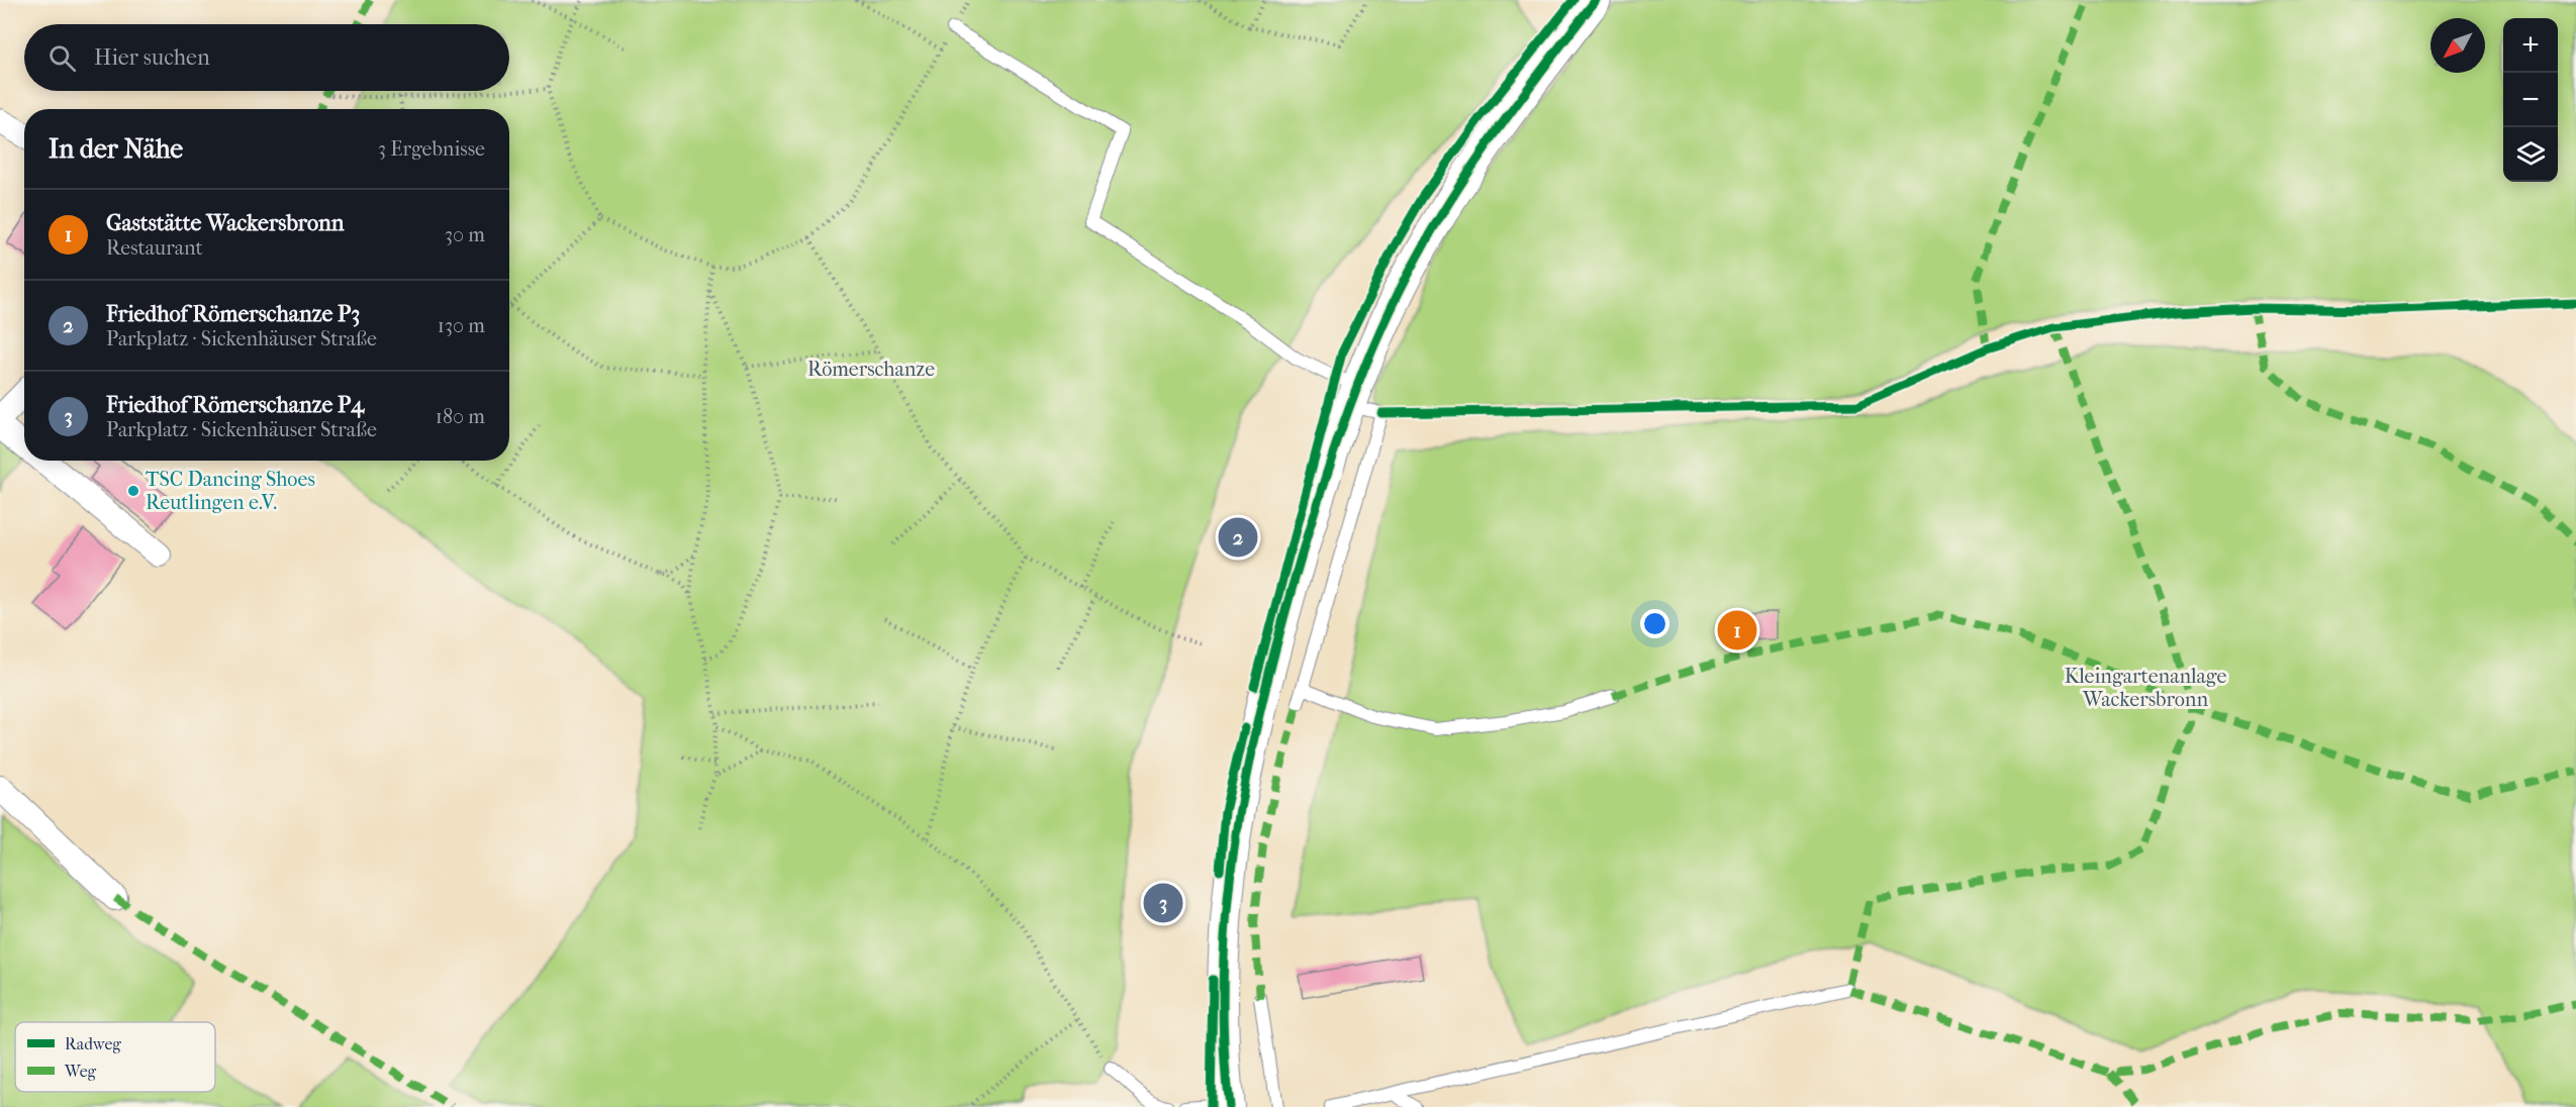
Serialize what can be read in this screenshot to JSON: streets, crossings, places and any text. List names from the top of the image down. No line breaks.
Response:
{"parks":["Römerschanze","Kleingartenanlage Wackersbronn"],"places":["TSC Dancing Shoes Reutlingen e.V."],"legend":["Radweg","Weg"],"north":"bottom left","page":{"map_buttons":["+","−"],"search":"Hier suchen","heading":["In der Nähe","3 Ergebnisse"],"list":[{"mark":"1","name":"Gaststätte Wackersbronn","note":"Restaurant","value":"30 m"},{"mark":"2","name":"Friedhof Römerschanze P3","note":"Parkplatz · Sickenhäuser Straße","value":"130 m"},{"mark":"3","name":"Friedhof Römerschanze P4","note":"Parkplatz · Sickenhäuser Straße","value":"180 m"}],"pins":["2","1","3"]}}
